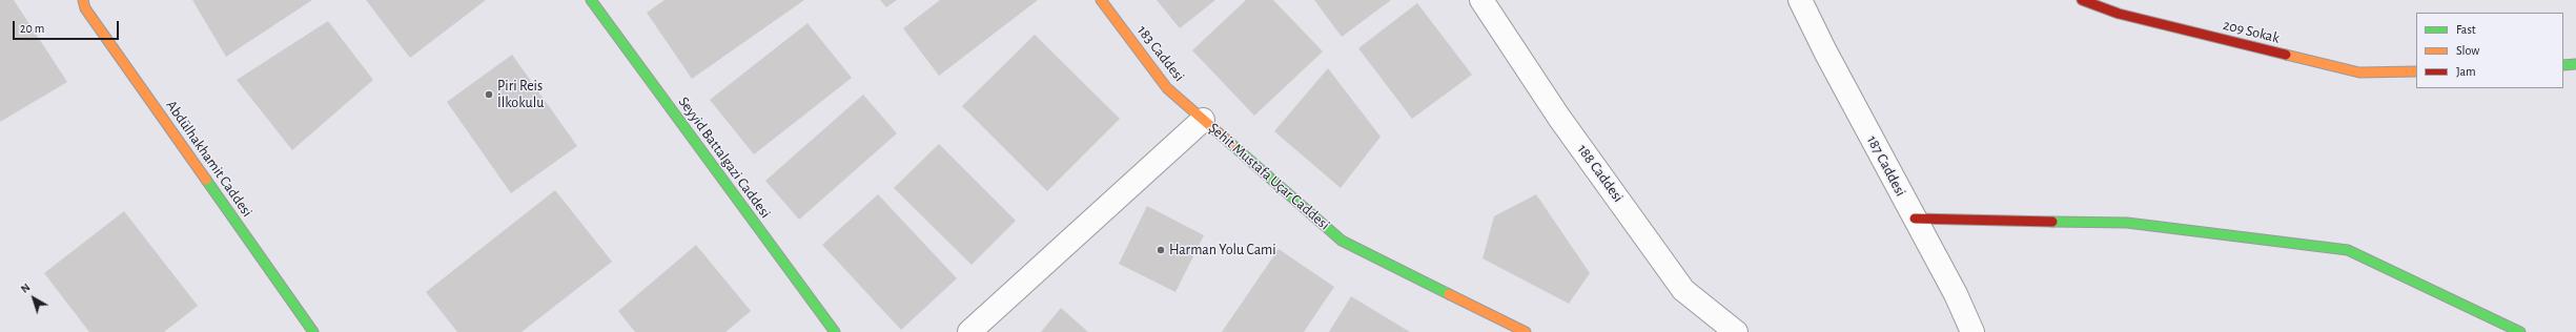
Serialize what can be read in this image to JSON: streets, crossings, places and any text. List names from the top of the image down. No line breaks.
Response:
{"streets":{"street":["209 Sokak","183 Caddesi","Seyyid Battalgazi Caddesi","Abdülhakhamit Caddesi","187 Caddesi","188 Caddesi","Şehit Mustafa Uçar Caddesi"]},"crossings":[["183 Caddesi","Şehit Mustafa Uçar Caddesi"]],"places":["Piri Reis İlkokulu","Harman Yolu Cami"],"legend":["Fast","Slow","Jam"],"scale_bar":"20 m","north":"top left"}
